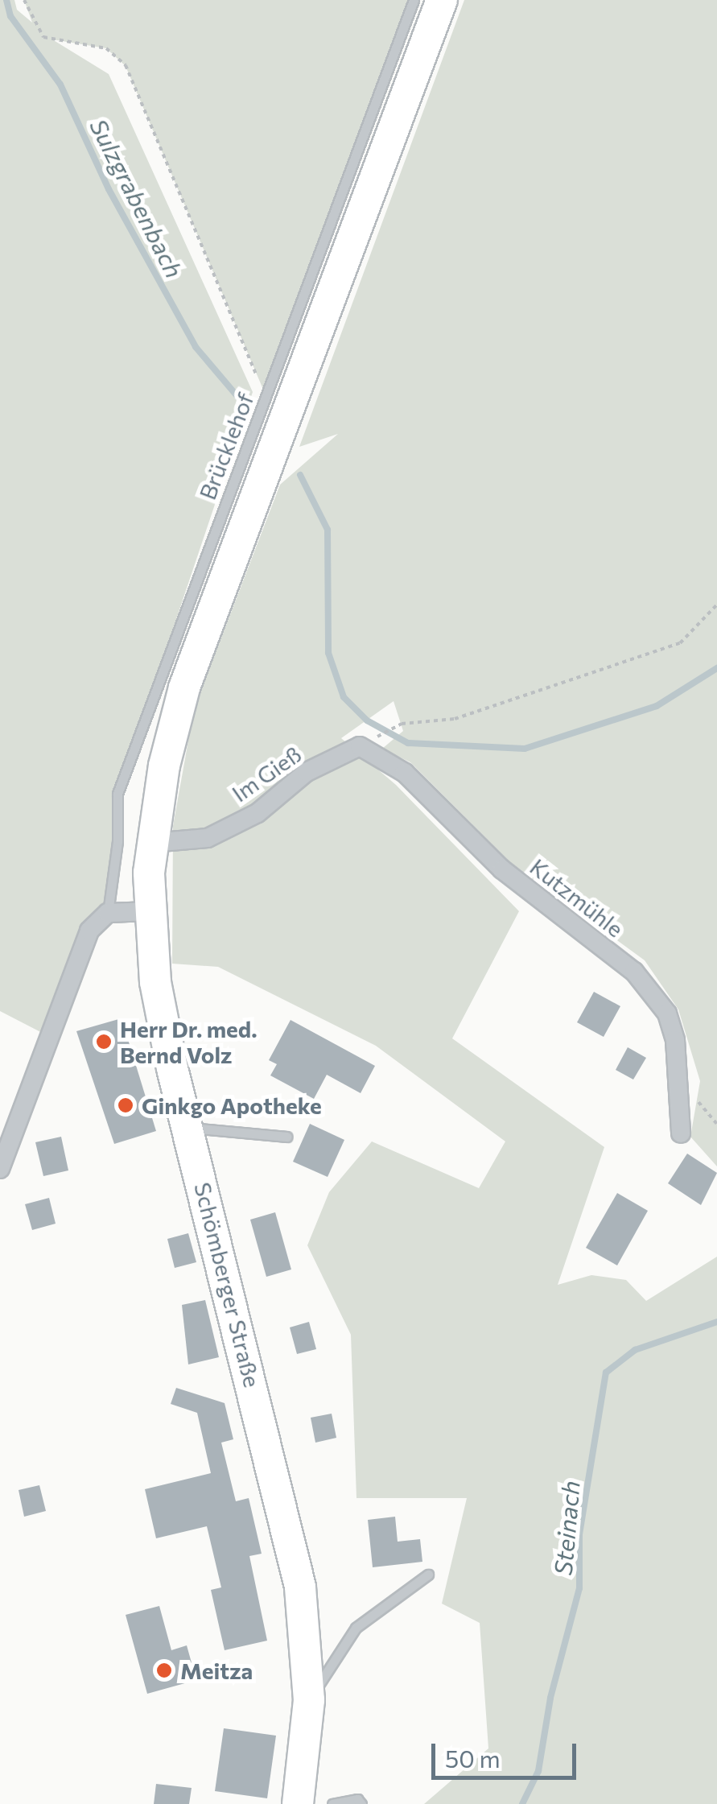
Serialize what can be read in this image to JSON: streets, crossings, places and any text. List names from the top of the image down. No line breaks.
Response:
{"streets":{"main road":["Schömberger Straße"],"street":["Im Gieß","Kutzmühle"],"lane":["Brücklehof"]},"crossings":[["Im Gieß","Kutzmühle"],["Im Gieß","Schömberger Straße"]],"water":["Sulzgrabenbach","Steinach"],"places":["Herr Dr. med. Bernd Volz","Ginkgo Apotheke","Meitza"],"scale_bar":"50 m"}
